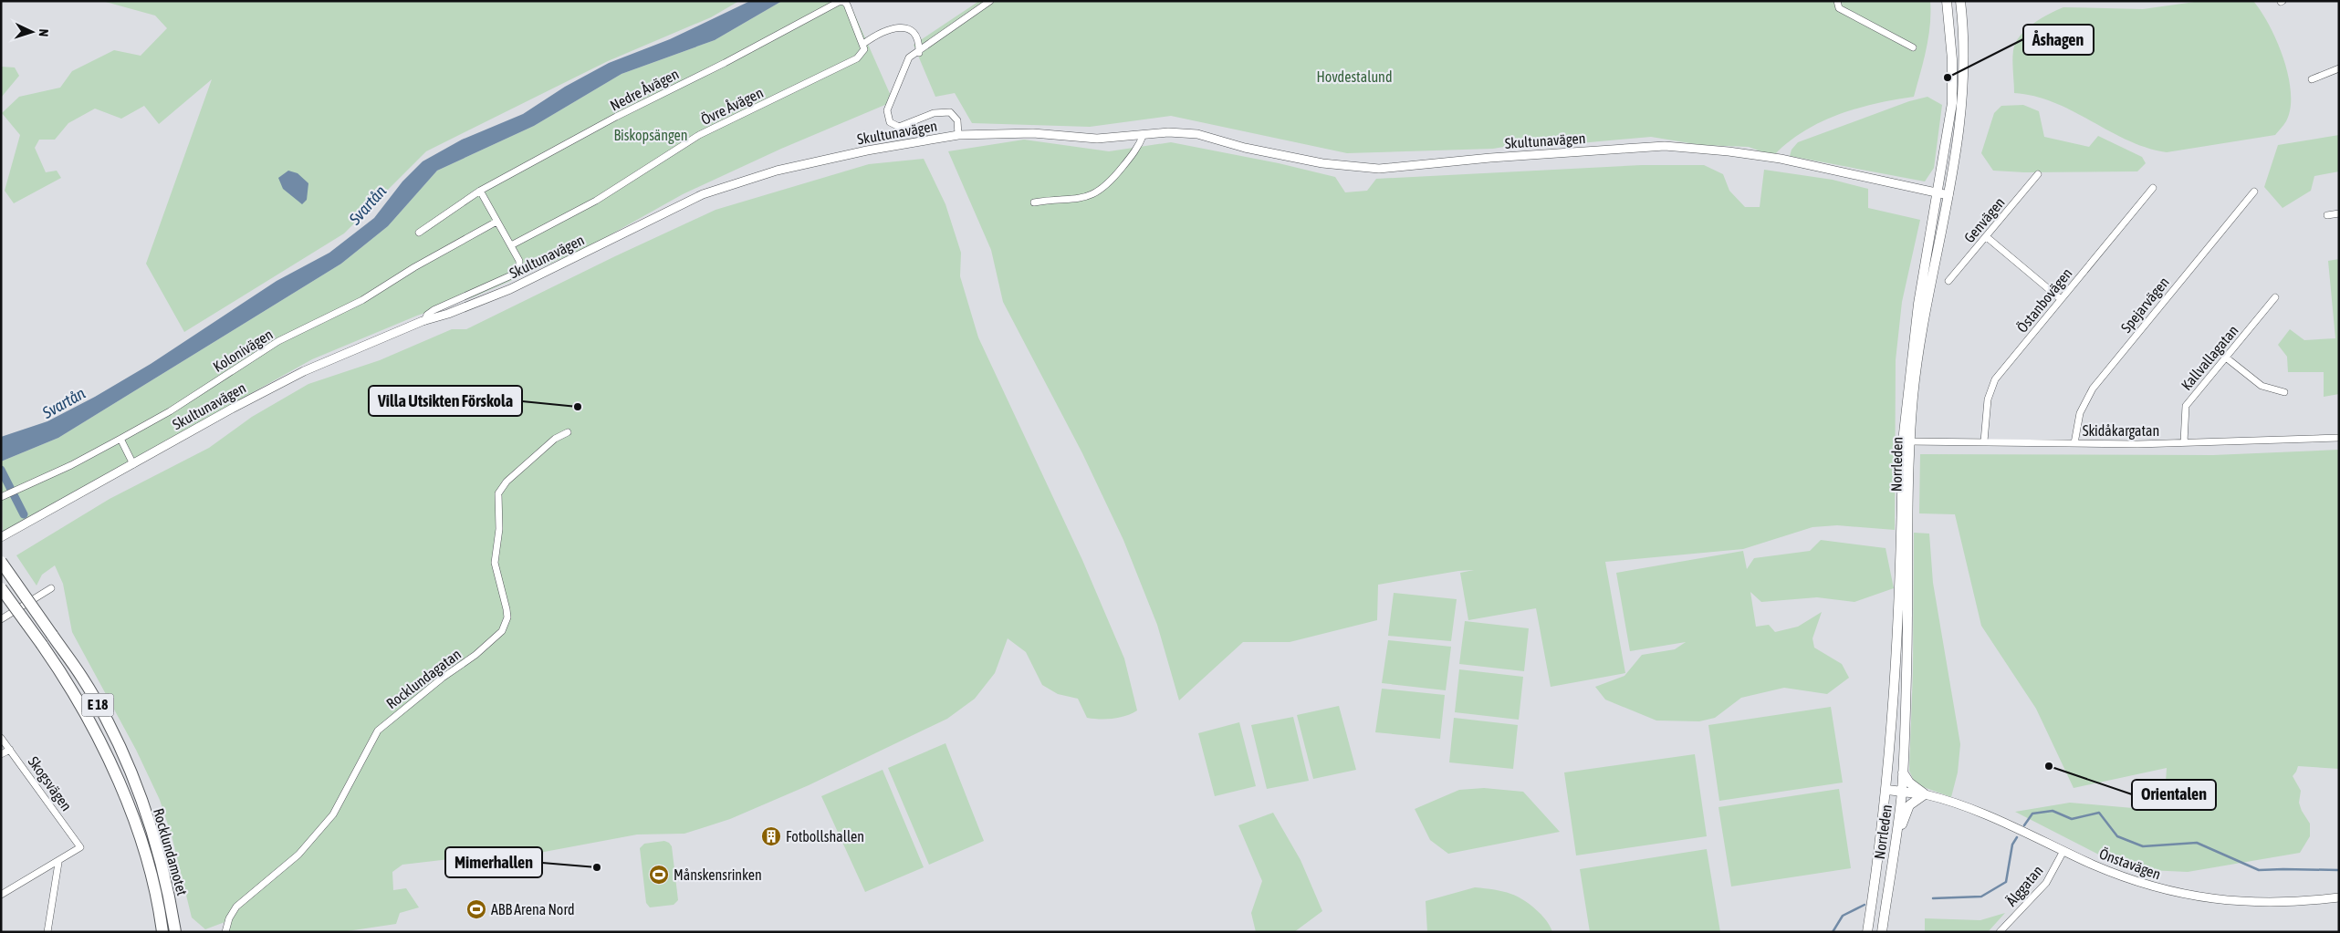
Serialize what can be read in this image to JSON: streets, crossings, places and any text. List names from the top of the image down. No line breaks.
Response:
{"streets":{"highway":["E 18","Rocklundamotet"],"main road":["Norrleden"],"street":["Nedre Åvägen","Övre Åvägen","Skultunavägen","Genvägen","Östanbovägen","Spejarvägen","Kolonivägen","Kallvallagatan","Skidåkargatan","Rocklundagatan","Skogsvägen","Önstavägen","Älggatan"]},"crossings":[["Nedre Åvägen","Övre Åvägen"],["Skultunavägen","Norrleden"],["Östanbovägen","Skidåkargatan"],["Spejarvägen","Skidåkargatan"],["Kallvallagatan","Skidåkargatan"],["Skidåkargatan","Norrleden"],["Önstavägen","Älggatan"]],"water":["Svartån"],"parks":["Hovdestalund","Biskopsängen"],"places":{"other":["Åshagen","Villa Utsikten Förskola","Orientalen","Mimerhallen"],"building":["Fotbollshallen"],"sports":["Månskensrinken","ABB Arena Nord"]},"north":"right"}
